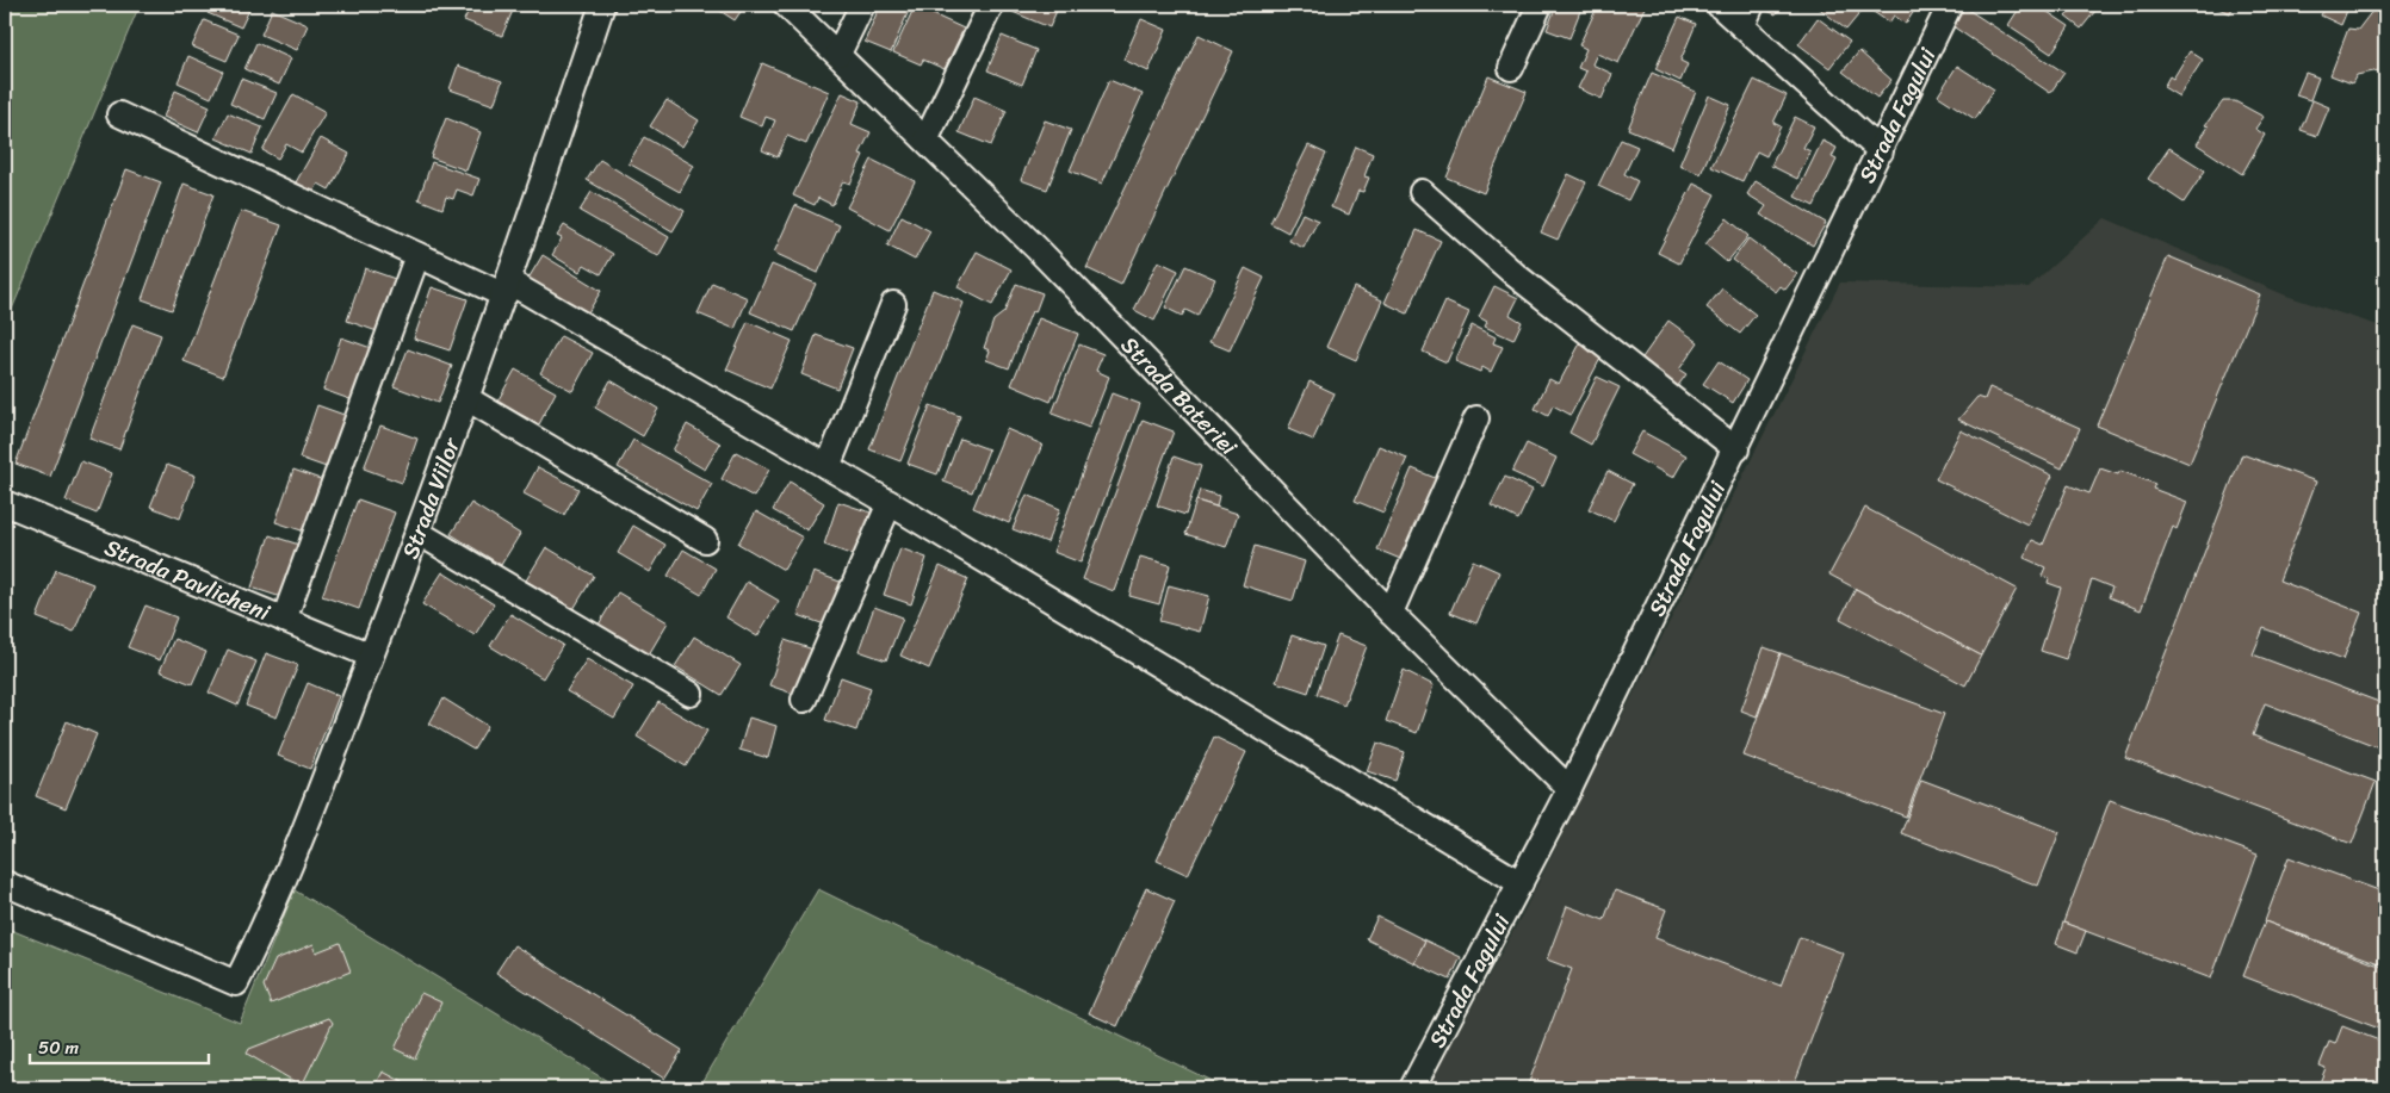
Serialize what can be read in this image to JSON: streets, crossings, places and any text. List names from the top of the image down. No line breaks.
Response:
{"streets":{"street":["Strada Fagului","Strada Bateriei","Strada Viilor","Strada Pavlicheni"]},"crossings":[["Strada Fagului","Strada Bateriei"],["Strada Viilor","Strada Pavlicheni"]],"scale_bar":"50 m"}
